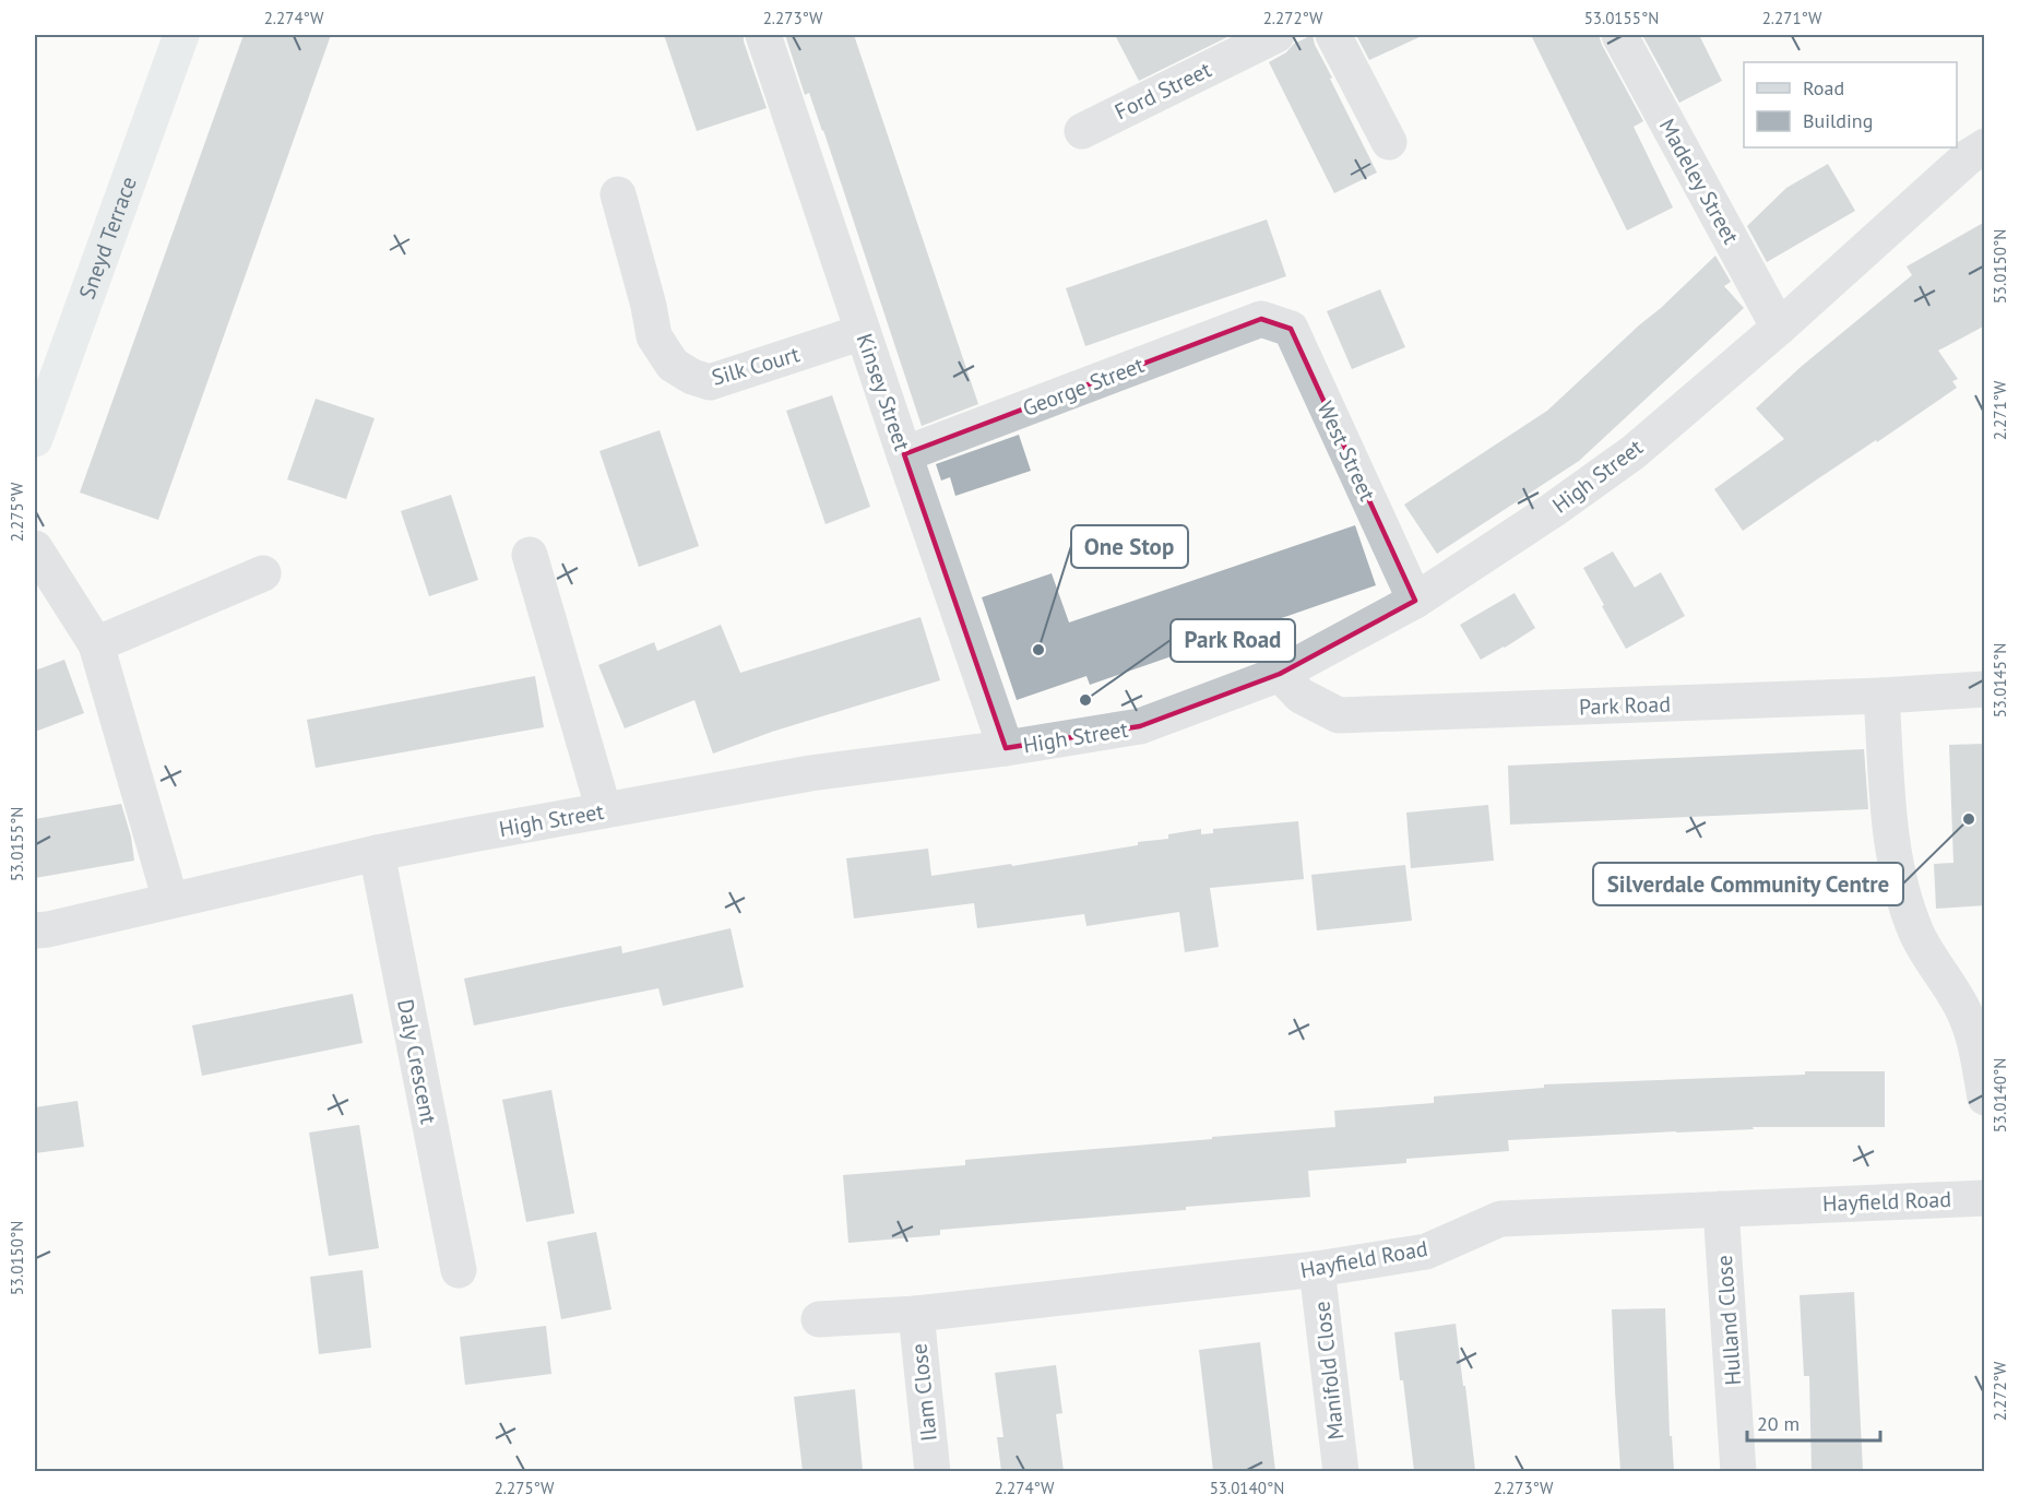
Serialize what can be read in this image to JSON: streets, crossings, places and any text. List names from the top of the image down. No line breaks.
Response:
{"streets":{"main road":["Sneyd Terrace"],"street":["Ford Street","Madeley Street","Silk Court","George Street","Kinsey Street","West Street","High Street","Park Road","Daly Crescent","Hayfield Road","Hulland Close","Manifold Close","Ilam Close"]},"crossings":[["Madeley Street","High Street"],["Silk Court","Kinsey Street"],["George Street","Kinsey Street"],["George Street","West Street"],["Kinsey Street","High Street"],["West Street","High Street"],["High Street","Park Road"],["High Street","Daly Crescent"],["Hayfield Road","Hulland Close"],["Hayfield Road","Manifold Close"],["Hayfield Road","Ilam Close"]],"places":["One Stop","Park Road","Silverdale Community Centre"],"legend":["Road","Building"],"scale_bar":"20 m","coordinates":["2.274°W","2.273°W","2.272°W","53.0155°N","2.271°W","53.0150°N","2.275°W","53.0145°N","53.0140°N"]}
